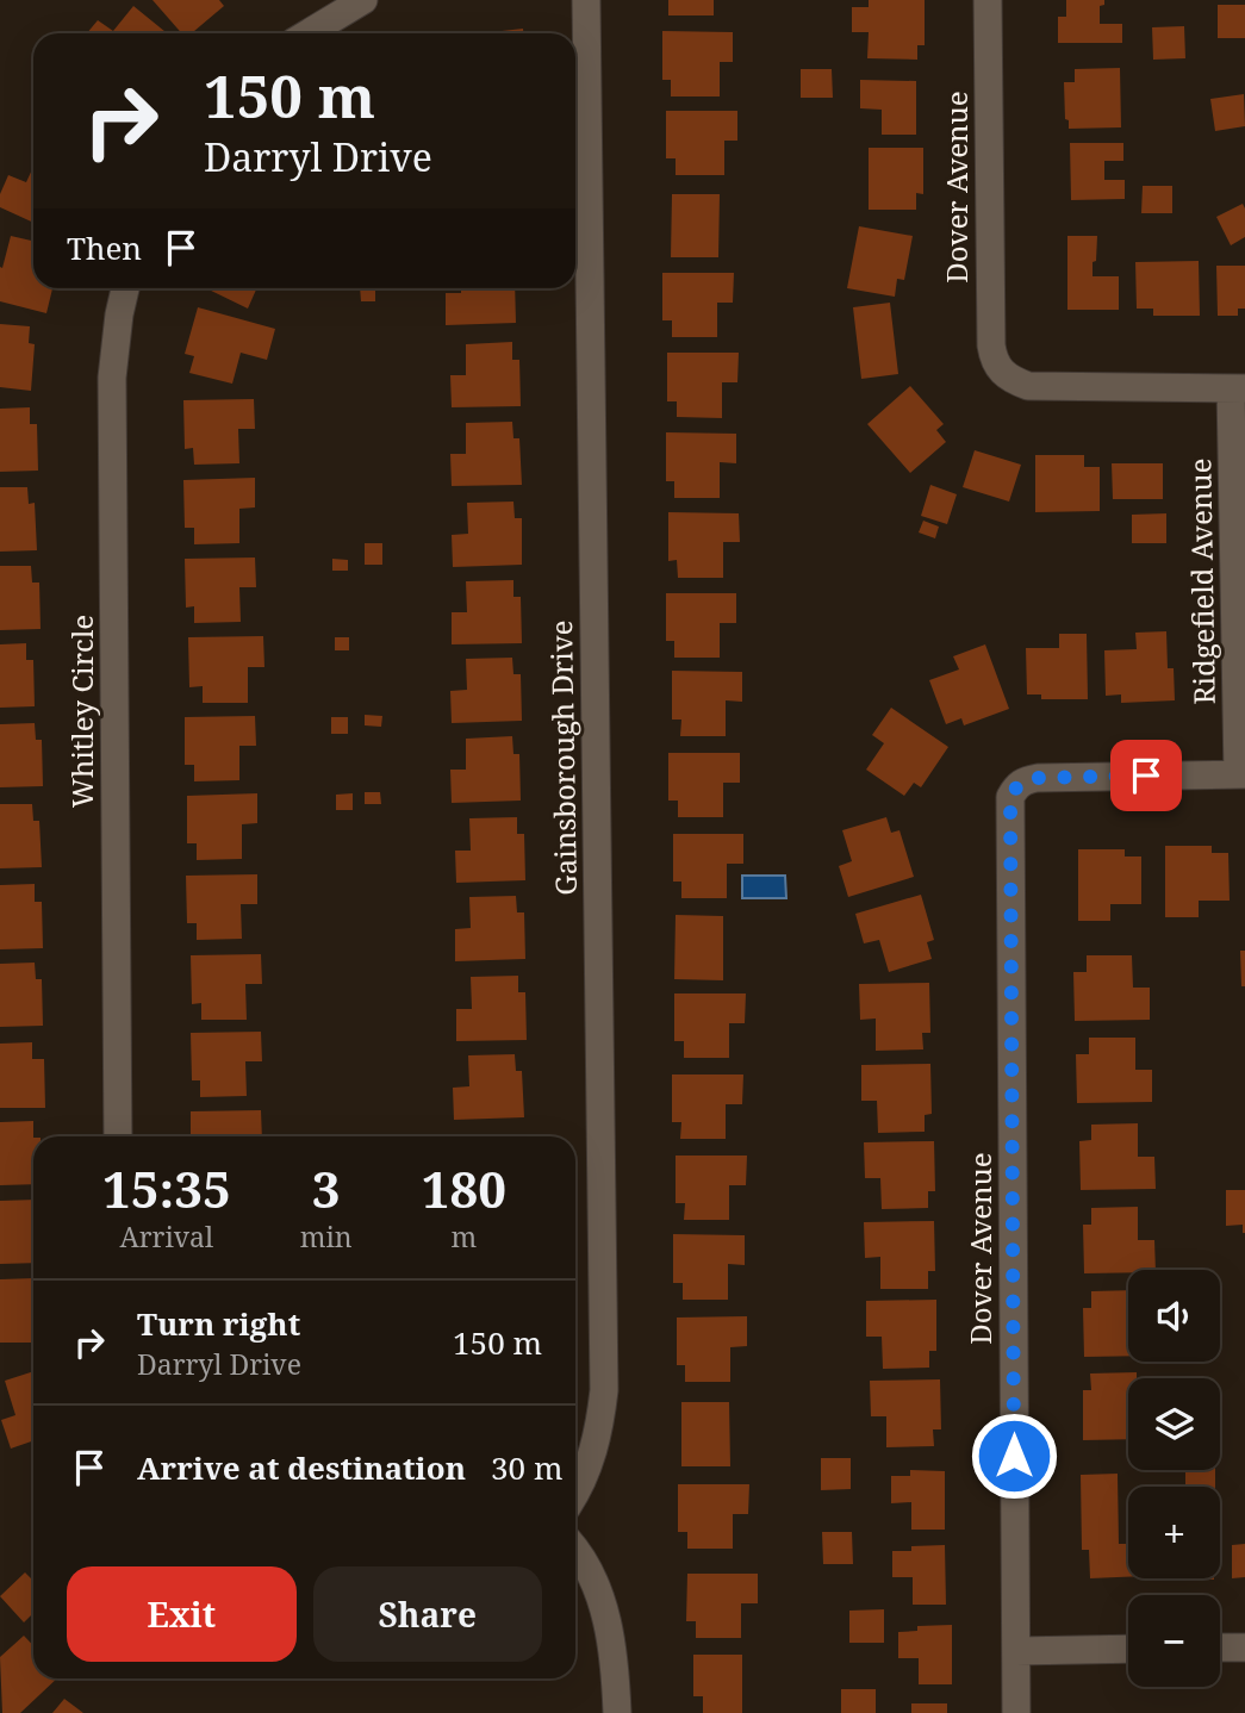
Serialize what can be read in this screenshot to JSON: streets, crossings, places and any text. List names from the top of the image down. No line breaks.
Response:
{"streets":{"street":["Dover Avenue","Ridgefield Avenue","Whitley Circle","Gainsborough Drive"]},"crossings":[["Dover Avenue","Ridgefield Avenue"]],"page":{"turn":["150 m","Darryl Drive"],"then":"Then","eta":["15:35","Arrival","3","min","180","m"],"map_buttons":["+","−"],"list":[{"name":"Turn right","note":"Darryl Drive","value":"150 m"},{"name":"Arrive at destination","value":"30 m"}],"buttons":["Exit","Share"]}}
